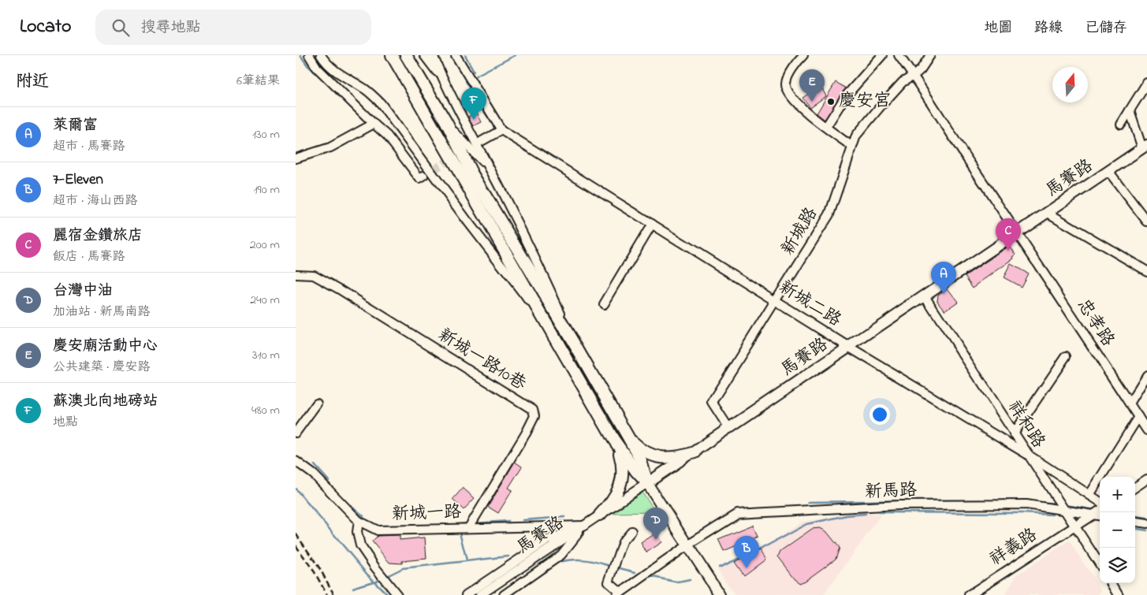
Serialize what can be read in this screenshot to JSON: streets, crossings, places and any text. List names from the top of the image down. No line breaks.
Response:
{"streets":{"main road":["馬賽路"],"street":["新城路","新城二路","忠孝路","新城一路10巷","祥和路","新馬路","新城一路","祥義路"]},"crossings":[["馬賽路","新城路"],["馬賽路","新城二路"],["馬賽路","忠孝路"],["馬賽路","祥和路"],["馬賽路","新城一路"],["新城路","新城二路"],["新城路","忠孝路"],["新城二路","祥和路"],["新城一路10巷","新城一路"],["祥和路","新馬路"],["祥和路","祥義路"],["新馬路","祥義路"]],"places":["慶安宮"],"north":"top","page":{"header":"Locato","search":"搜尋地點","nav":["地圖","路線","已儲存"],"heading":["附近","6筆結果"],"pins":["E","F","C","A","D","B"],"list":[{"mark":"A","name":"萊爾富","note":"超市 · 馬賽路","value":"130 m"},{"mark":"B","name":"7-Eleven","note":"超市 · 海山西路","value":"190 m"},{"mark":"C","name":"麗宿金鑽旅店","note":"飯店 · 馬賽路","value":"200 m"},{"mark":"D","name":"台灣中油","note":"加油站 · 新馬南路","value":"240 m"},{"mark":"E","name":"慶安廟活動中心","note":"公共建築 · 慶安路","value":"310 m"},{"mark":"F","name":"蘇澳北向地磅站","note":"地點","value":"480 m"}],"map_buttons":["+","−"]}}
